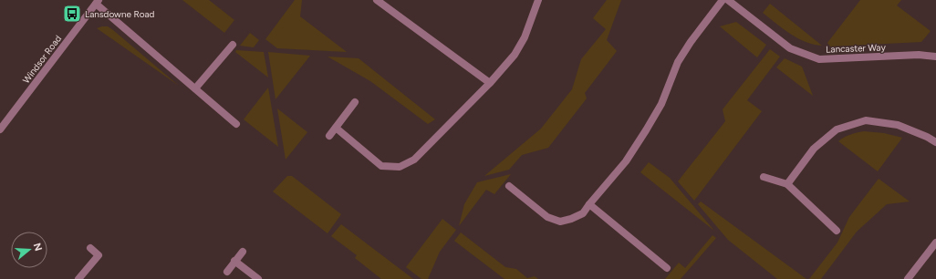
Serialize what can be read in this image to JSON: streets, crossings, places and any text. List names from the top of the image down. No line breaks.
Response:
{"streets":{"street":["Lancaster Way","Windsor Road"]},"places":{"bus stop":["Lansdowne Road"]},"north":"right"}
